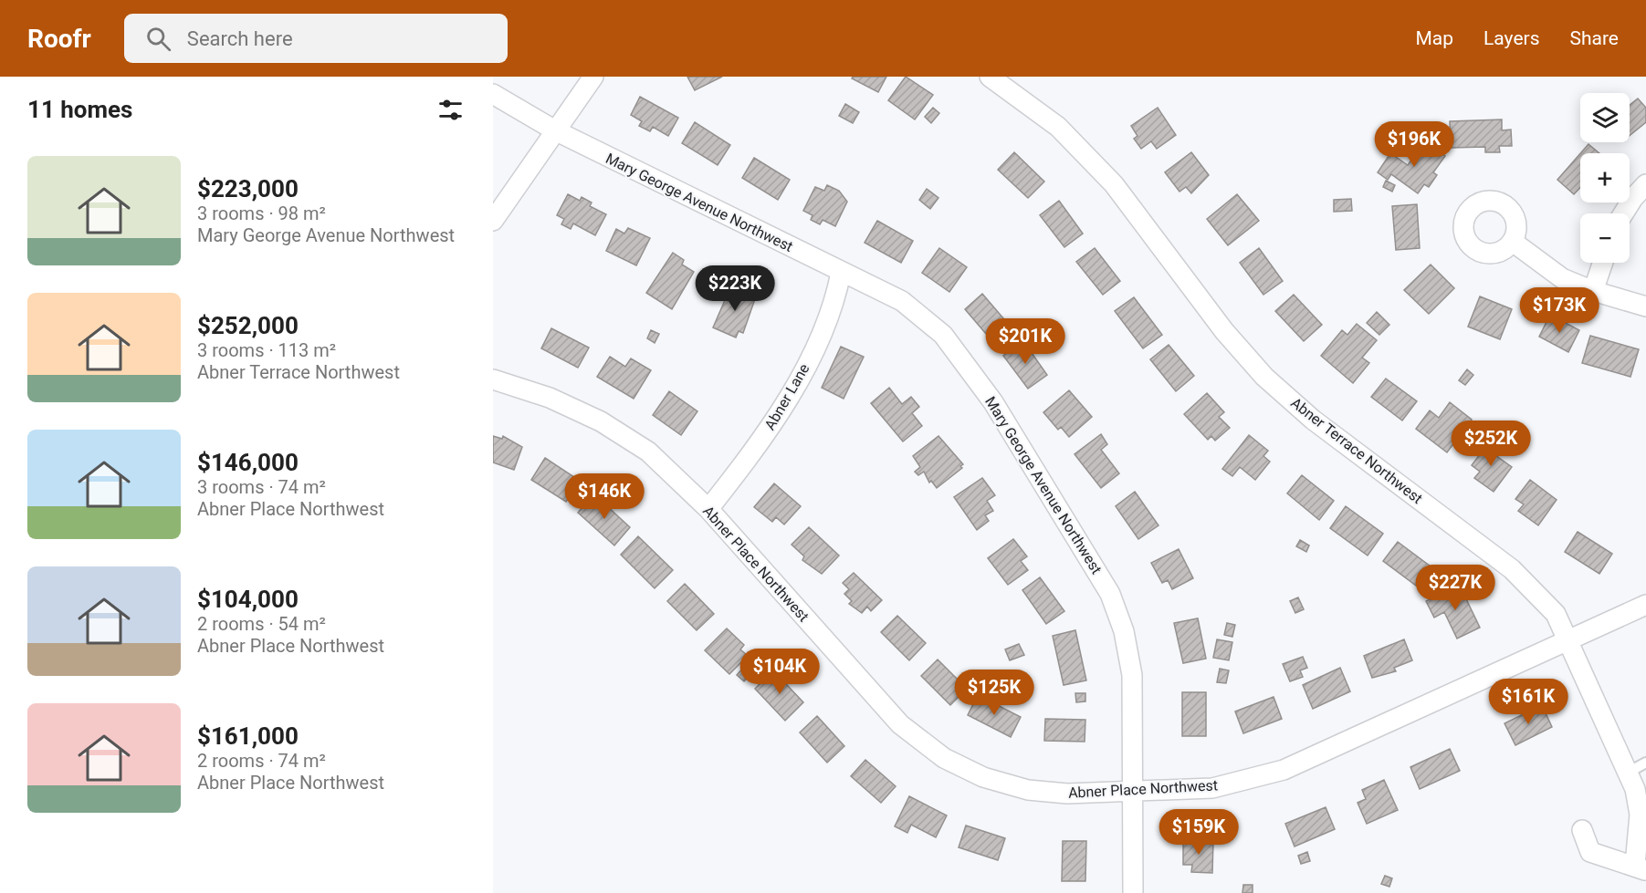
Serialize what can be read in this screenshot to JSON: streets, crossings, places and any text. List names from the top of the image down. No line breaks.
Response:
{"streets":{"street":["Mary George Avenue Northwest","Abner Lane","Abner Terrace Northwest","Abner Place Northwest"]},"crossings":[["Mary George Avenue Northwest","Abner Lane"],["Mary George Avenue Northwest","Abner Place Northwest"],["Abner Lane","Abner Place Northwest"],["Abner Terrace Northwest","Abner Place Northwest"]],"page":{"header":"Roofr","search":"Search here","nav":["Map","Layers","Share"],"heading":"11 homes","map_buttons":["+","−"],"price":["$196K","$223K","$173K","$201K","$252K","$146K","$227K","$104K","$125K","$161K","$159K"],"list":[{"name":"$223,000","note":"3 rooms · 98 m² · Mary George Avenue Northwest"},{"name":"$252,000","note":"3 rooms · 113 m² · Abner Terrace Northwest"},{"name":"$146,000","note":"3 rooms · 74 m² · Abner Place Northwest"},{"name":"$104,000","note":"2 rooms · 54 m² · Abner Place Northwest"},{"name":"$161,000","note":"2 rooms · 74 m² · Abner Place Northwest"}]}}
